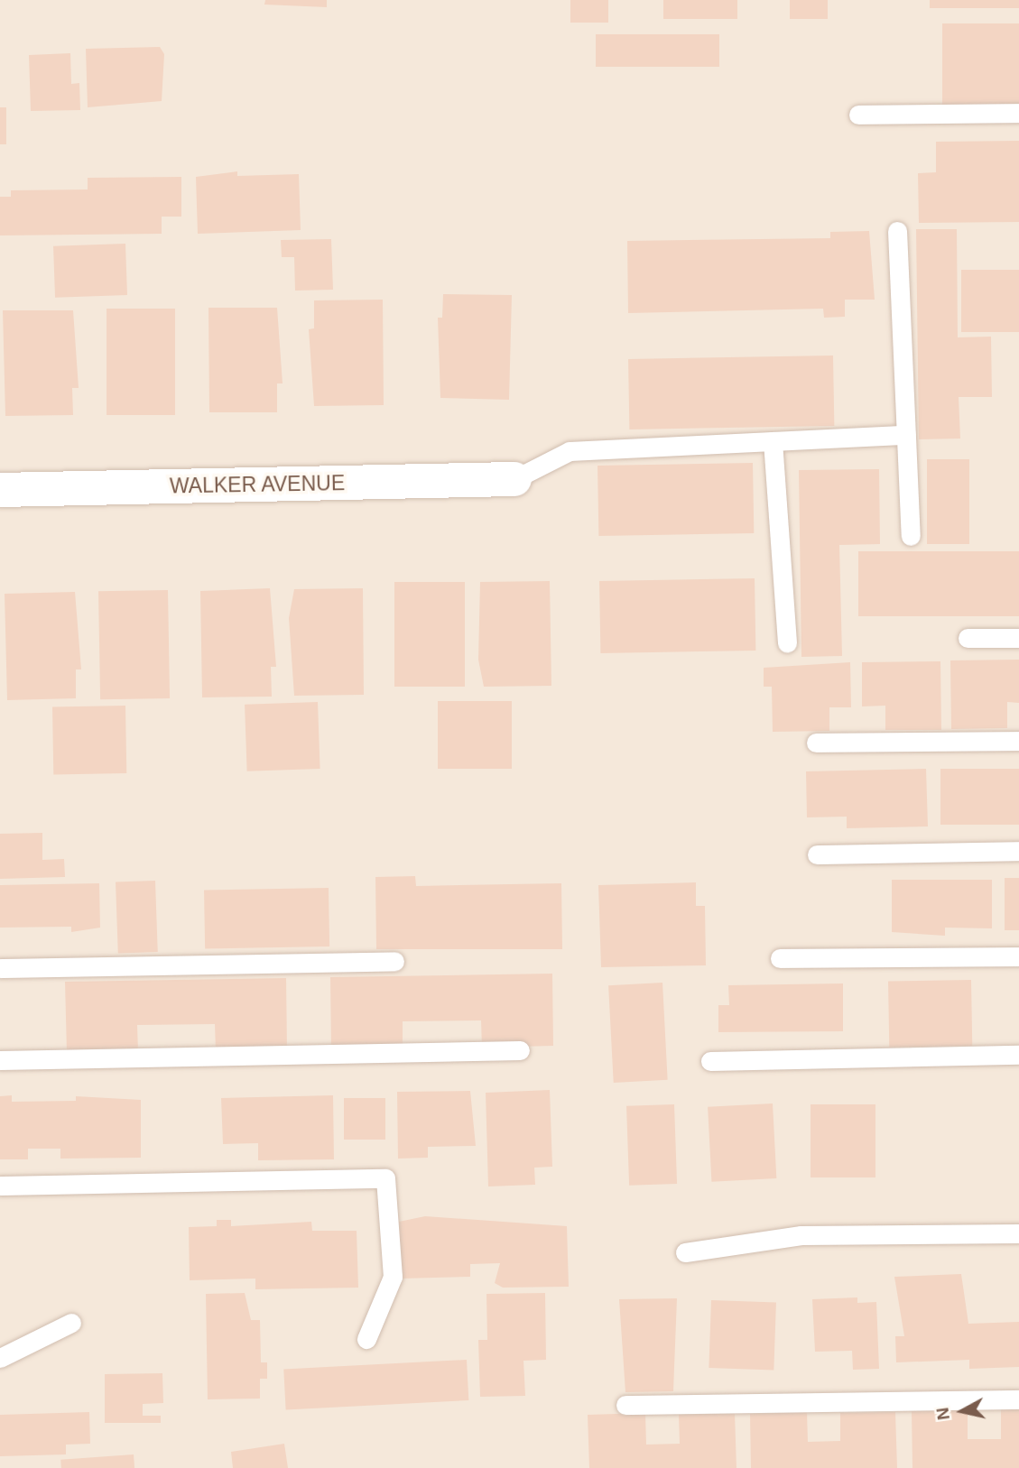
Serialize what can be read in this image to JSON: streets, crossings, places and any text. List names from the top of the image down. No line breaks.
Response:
{"streets":{"street":["WALKER AVENUE"]},"north":"left"}
